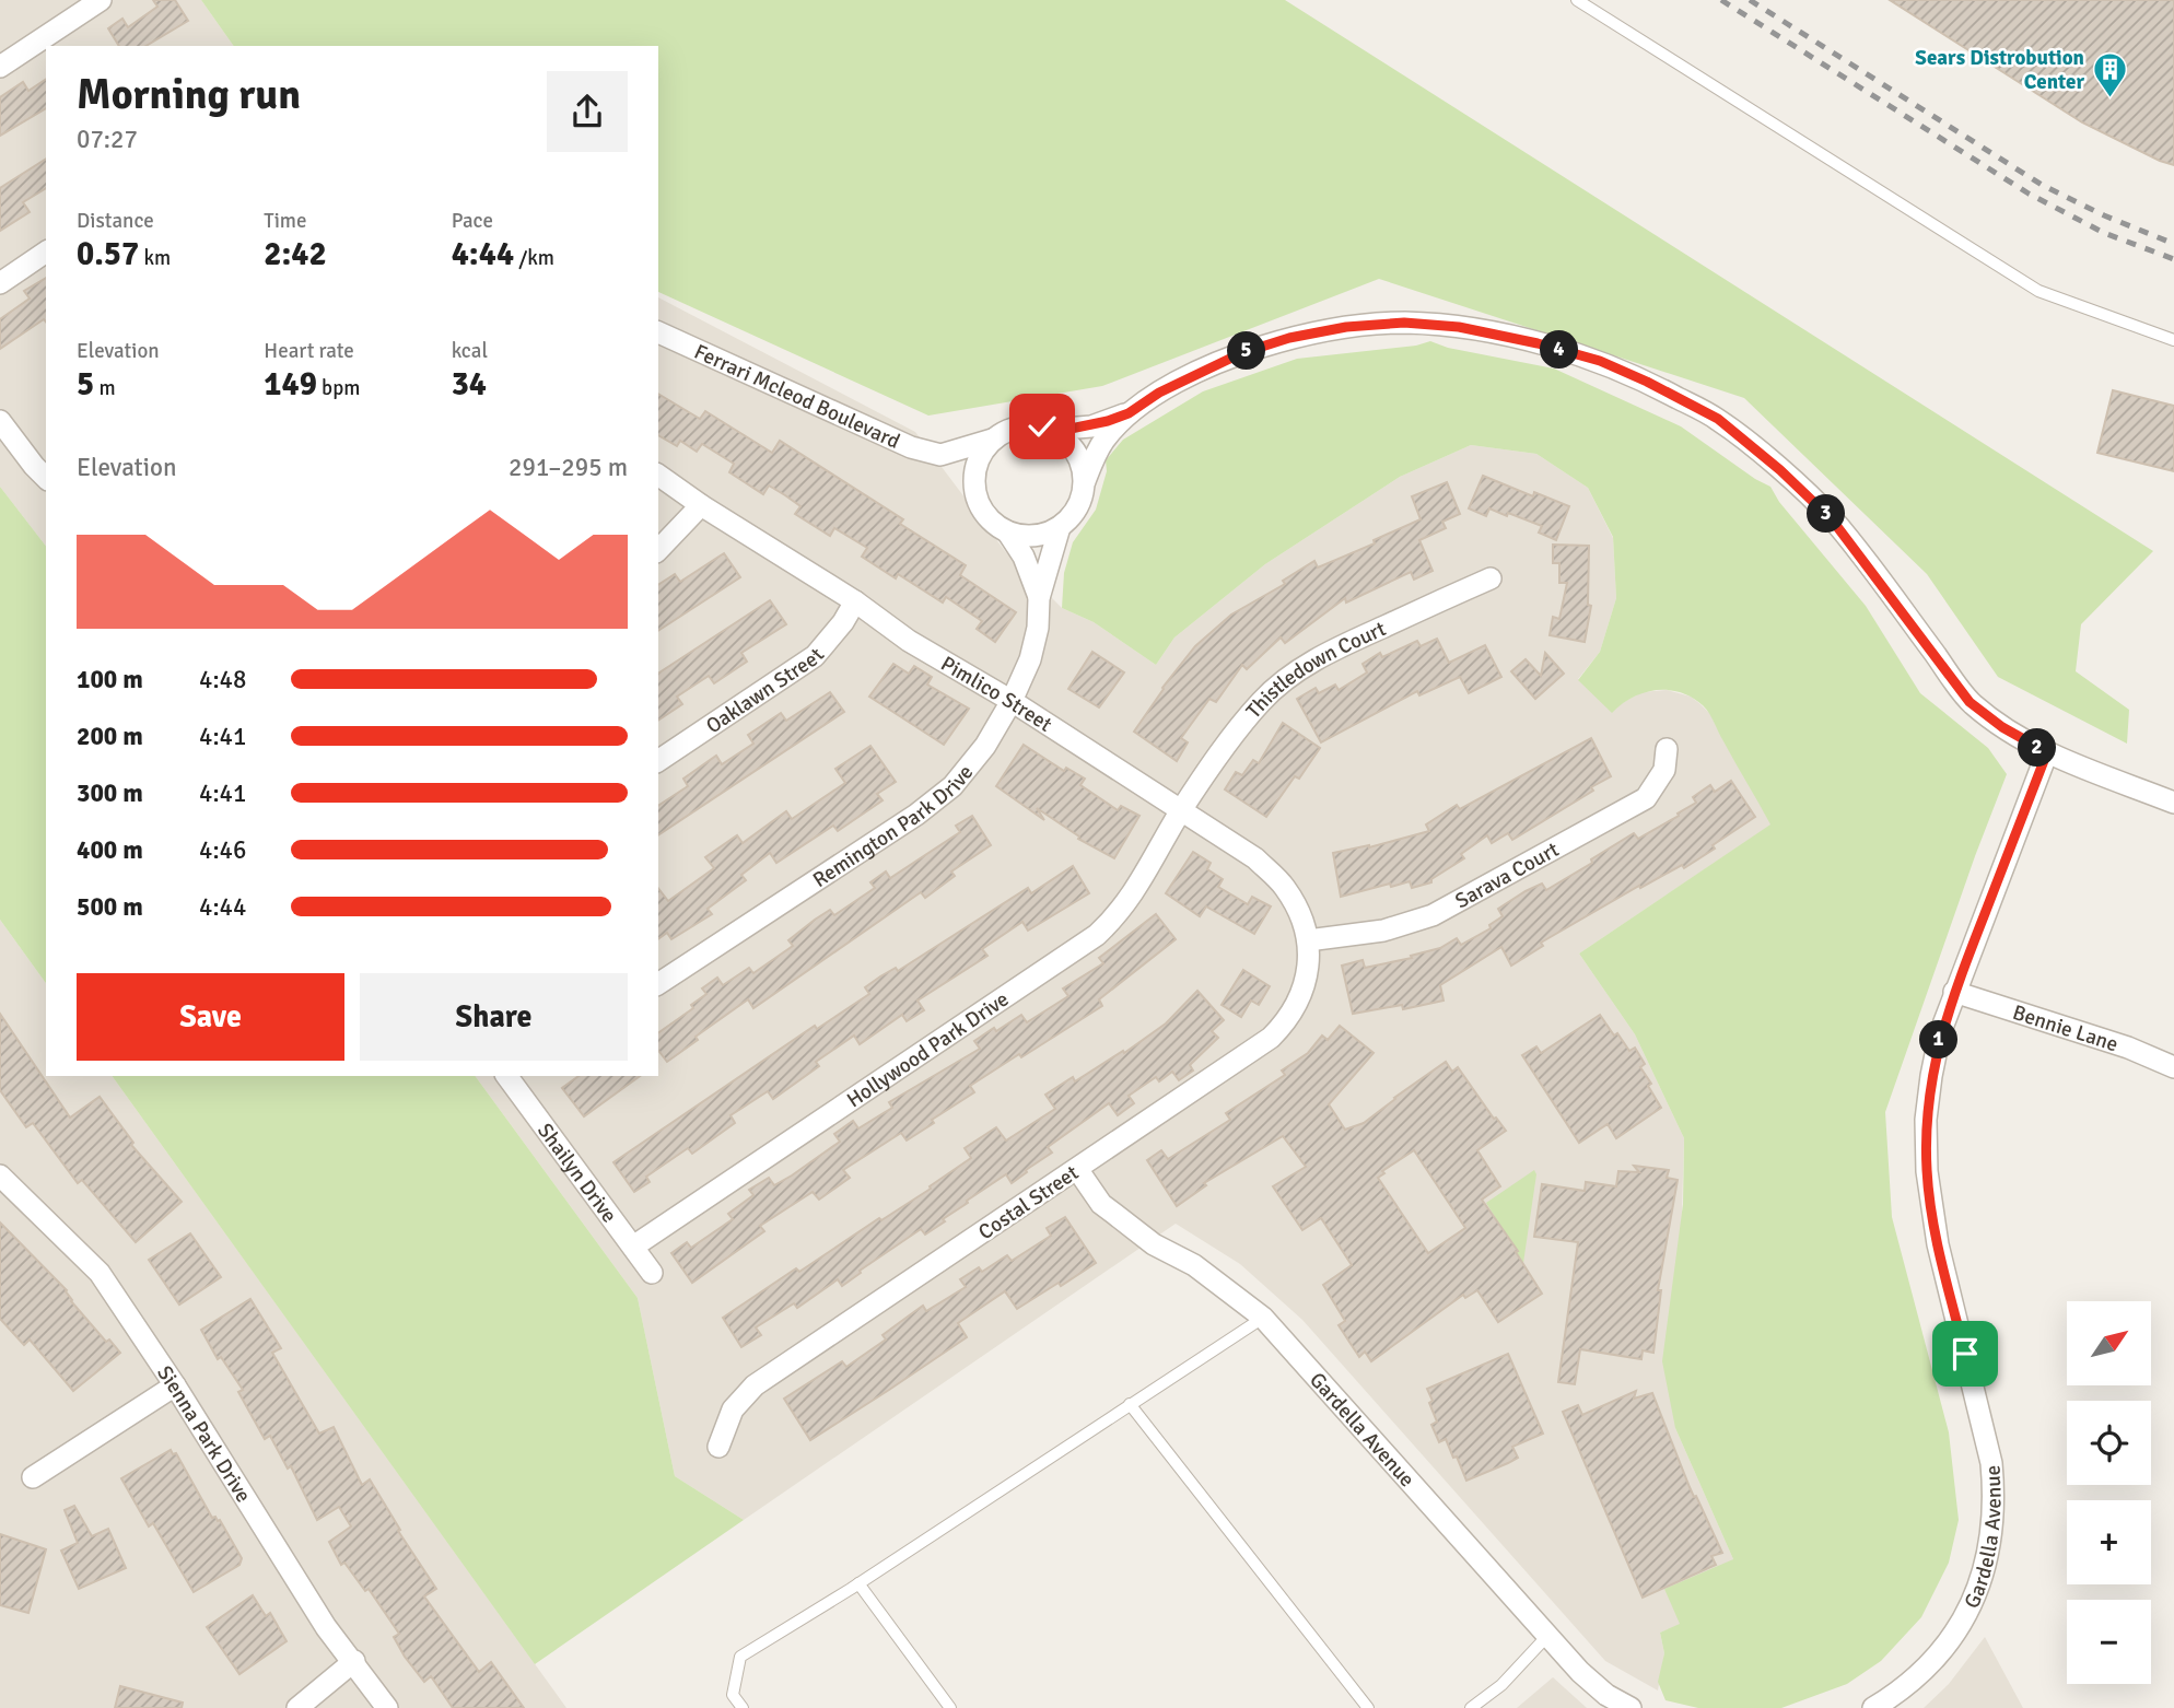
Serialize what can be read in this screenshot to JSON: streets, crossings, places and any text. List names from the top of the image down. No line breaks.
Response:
{"streets":{"street":["Ferrari Mcleod Boulevard","Thistledown Court","Oaklawn Street","Pimlico Street","Remington Park Drive","Sarava Court","Bennie Lane","Hollywood Park Drive","Shailyn Drive","Costal Street","Gardella Avenue","Sienna Park Drive"]},"crossings":[["Thistledown Court","Pimlico Street"],["Thistledown Court","Hollywood Park Drive"],["Oaklawn Street","Pimlico Street"],["Pimlico Street","Remington Park Drive"],["Pimlico Street","Sarava Court"],["Pimlico Street","Hollywood Park Drive"],["Pimlico Street","Costal Street"],["Sarava Court","Costal Street"],["Bennie Lane","Gardella Avenue"],["Hollywood Park Drive","Shailyn Drive"],["Costal Street","Gardella Avenue"]],"places":{"building":["Sears Distrobution Center"]},"north":"top right","page":{"heading":["Morning run","07:27"],"stats":[["Distance","0.57 km"],["Time","2:42"],["Pace","4:44 /km"],["Elevation","5 m"],["Heart rate","149 bpm"],["kcal","34"]],"pins":["4","5","3","2","1"],"chart":["Elevation","291–295 m"],"list":[{"name":"100 m","note":"4:48"},{"name":"200 m","note":"4:41"},{"name":"300 m","note":"4:41"},{"name":"400 m","note":"4:46"},{"name":"500 m","note":"4:44"}],"buttons":["Save","Share"],"map_buttons":["+","−"]}}
